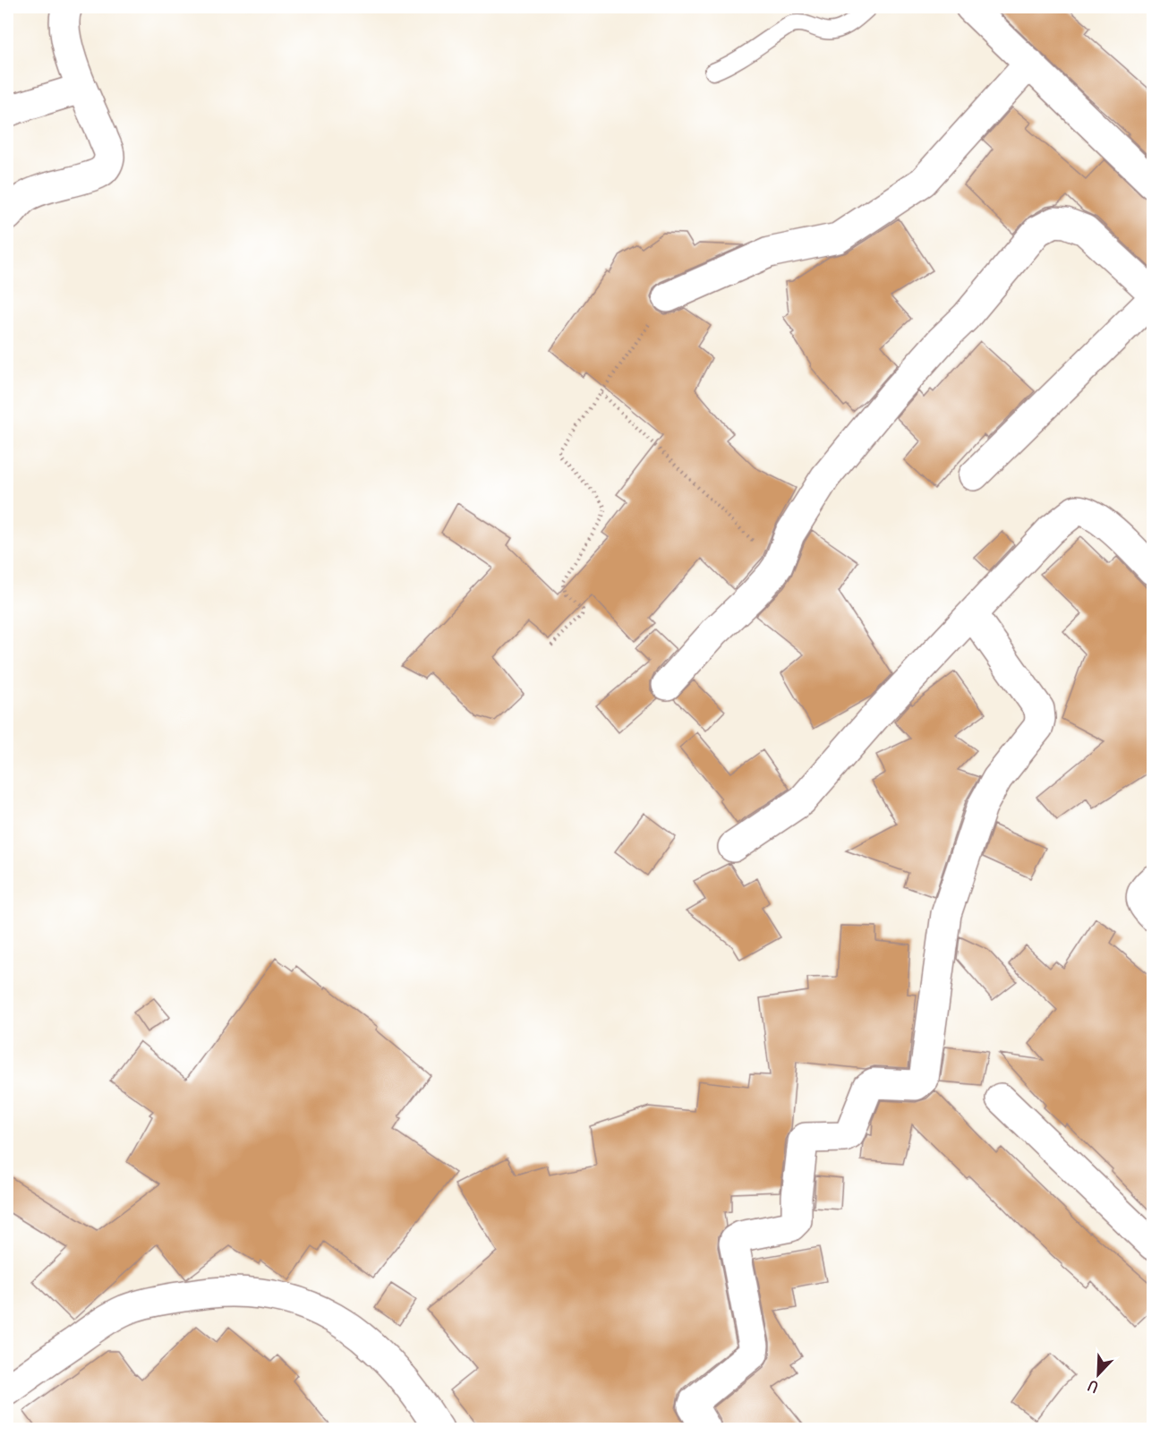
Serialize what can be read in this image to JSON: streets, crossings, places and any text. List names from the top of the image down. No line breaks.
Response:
{"north":"bottom left"}
